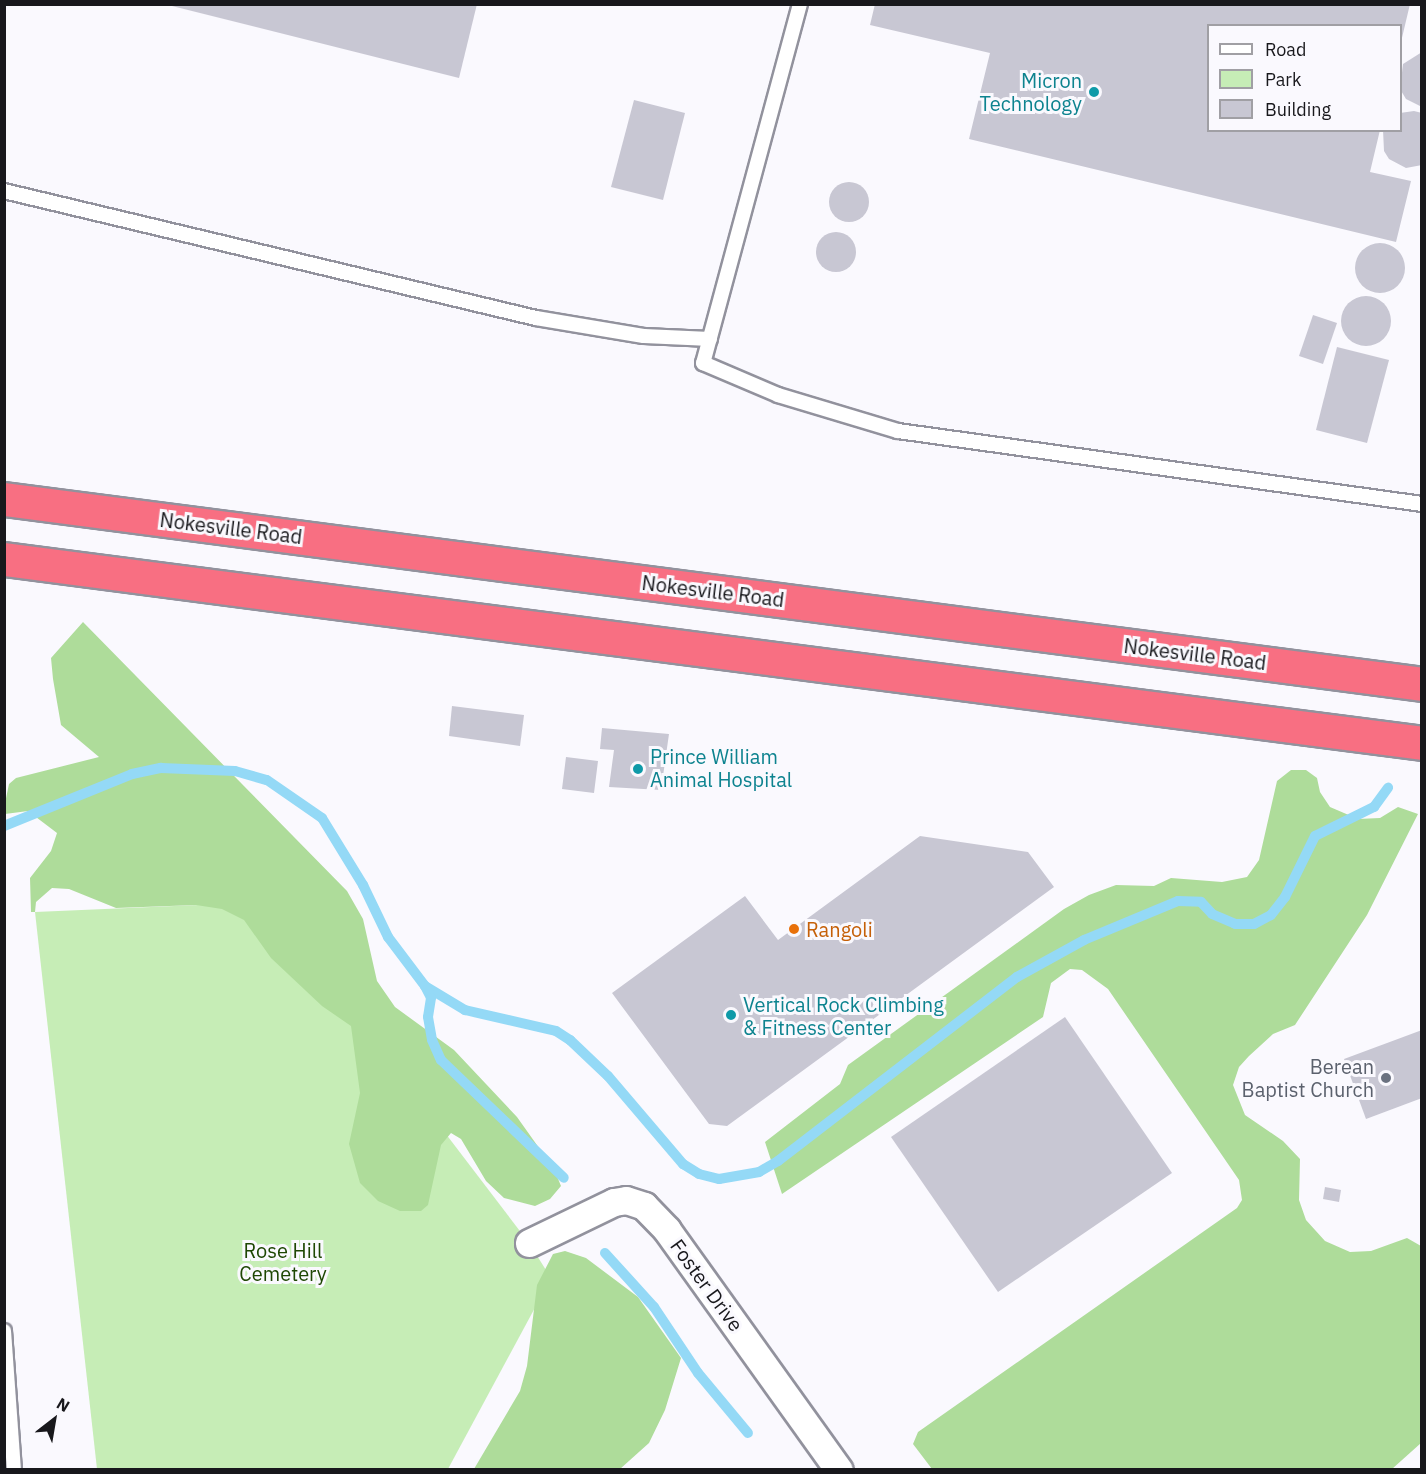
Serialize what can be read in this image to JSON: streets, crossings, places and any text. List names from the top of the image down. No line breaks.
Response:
{"streets":{"highway":["Nokesville Road"],"street":["Foster Drive"]},"parks":["Rose Hill Cemetery"],"places":["Micron Technology","Prince William Animal Hospital","Rangoli","Vertical Rock Climbing & Fitness Center","Berean Baptist Church"],"legend":["Road","Park","Building"],"north":"top right"}
